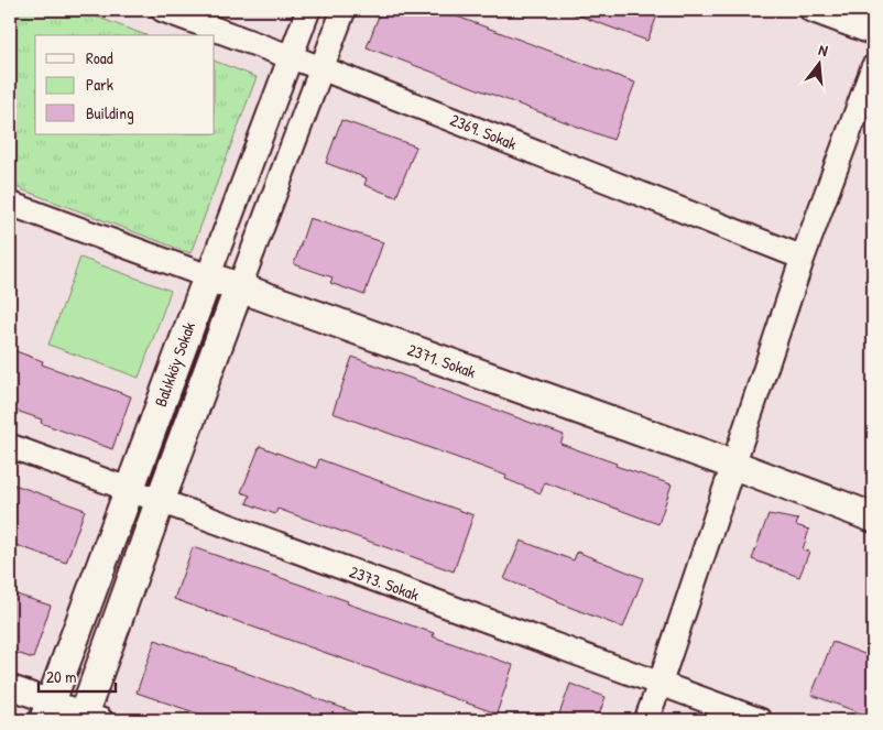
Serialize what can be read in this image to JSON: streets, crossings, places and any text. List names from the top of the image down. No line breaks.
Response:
{"streets":{"street":["2369. Sokak","2371. Sokak","Balıkköy Sokak","2373. Sokak"]},"crossings":[["2369. Sokak","Balıkköy Sokak"],["2371. Sokak","Balıkköy Sokak"],["Balıkköy Sokak","2373. Sokak"]],"legend":["Road","Park","Building"],"scale_bar":"20 m","north":"top"}
